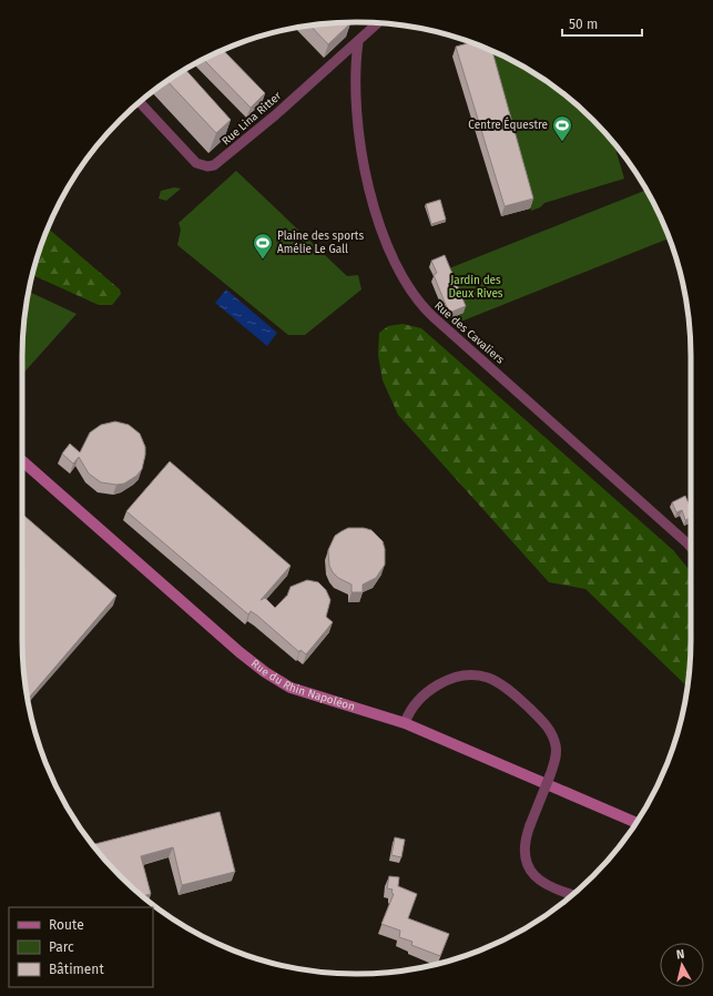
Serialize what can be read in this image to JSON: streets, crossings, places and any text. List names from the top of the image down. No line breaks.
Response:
{"streets":{"main road":["Rue du Rhin Napoléon"],"street":["Rue Lina Ritter","Rue des Cavaliers"]},"crossings":[["Rue Lina Ritter","Rue des Cavaliers"]],"parks":["Jardin des Deux Rives"],"places":{"sports":["Centre Équestre","Plaine des sports Amélie Le Gall"]},"legend":["Route","Parc","Bâtiment"],"scale_bar":"50 m","north":"top"}
